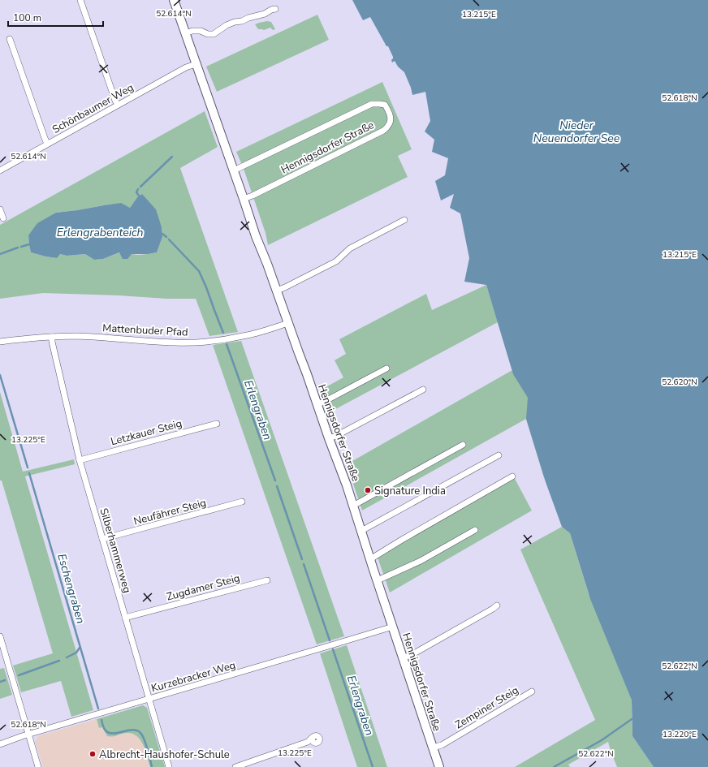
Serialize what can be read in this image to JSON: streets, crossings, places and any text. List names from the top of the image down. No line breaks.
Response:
{"streets":{"main road":["Hennigsdorfer Straße"],"street":["Schönbaumer Weg","Mattenbuder Pfad","Letzkauer Steig","Neufährer Steig","Silberhammerweg","Zugdamer Steig","Kurzebracker Weg","Zempiner Steig"]},"crossings":[["Schönbaumer Weg","Hennigsdorfer Straße"],["Hennigsdorfer Straße","Mattenbuder Pfad"],["Hennigsdorfer Straße","Kurzebracker Weg"],["Hennigsdorfer Straße","Zempiner Steig"],["Mattenbuder Pfad","Silberhammerweg"],["Letzkauer Steig","Silberhammerweg"],["Neufährer Steig","Silberhammerweg"],["Silberhammerweg","Zugdamer Steig"],["Silberhammerweg","Kurzebracker Weg"]],"water":["Nieder Neuendorfer See","Erlengrabenteich","Erlengraben","Eschengraben"],"places":["Signature India","Albrecht-Haushofer-Schule"],"scale_bar":"100 m","coordinates":["52.614°N","13.215°E","52.618°N","52.620°N","13.225°E","52.622°N","13.220°E"]}
